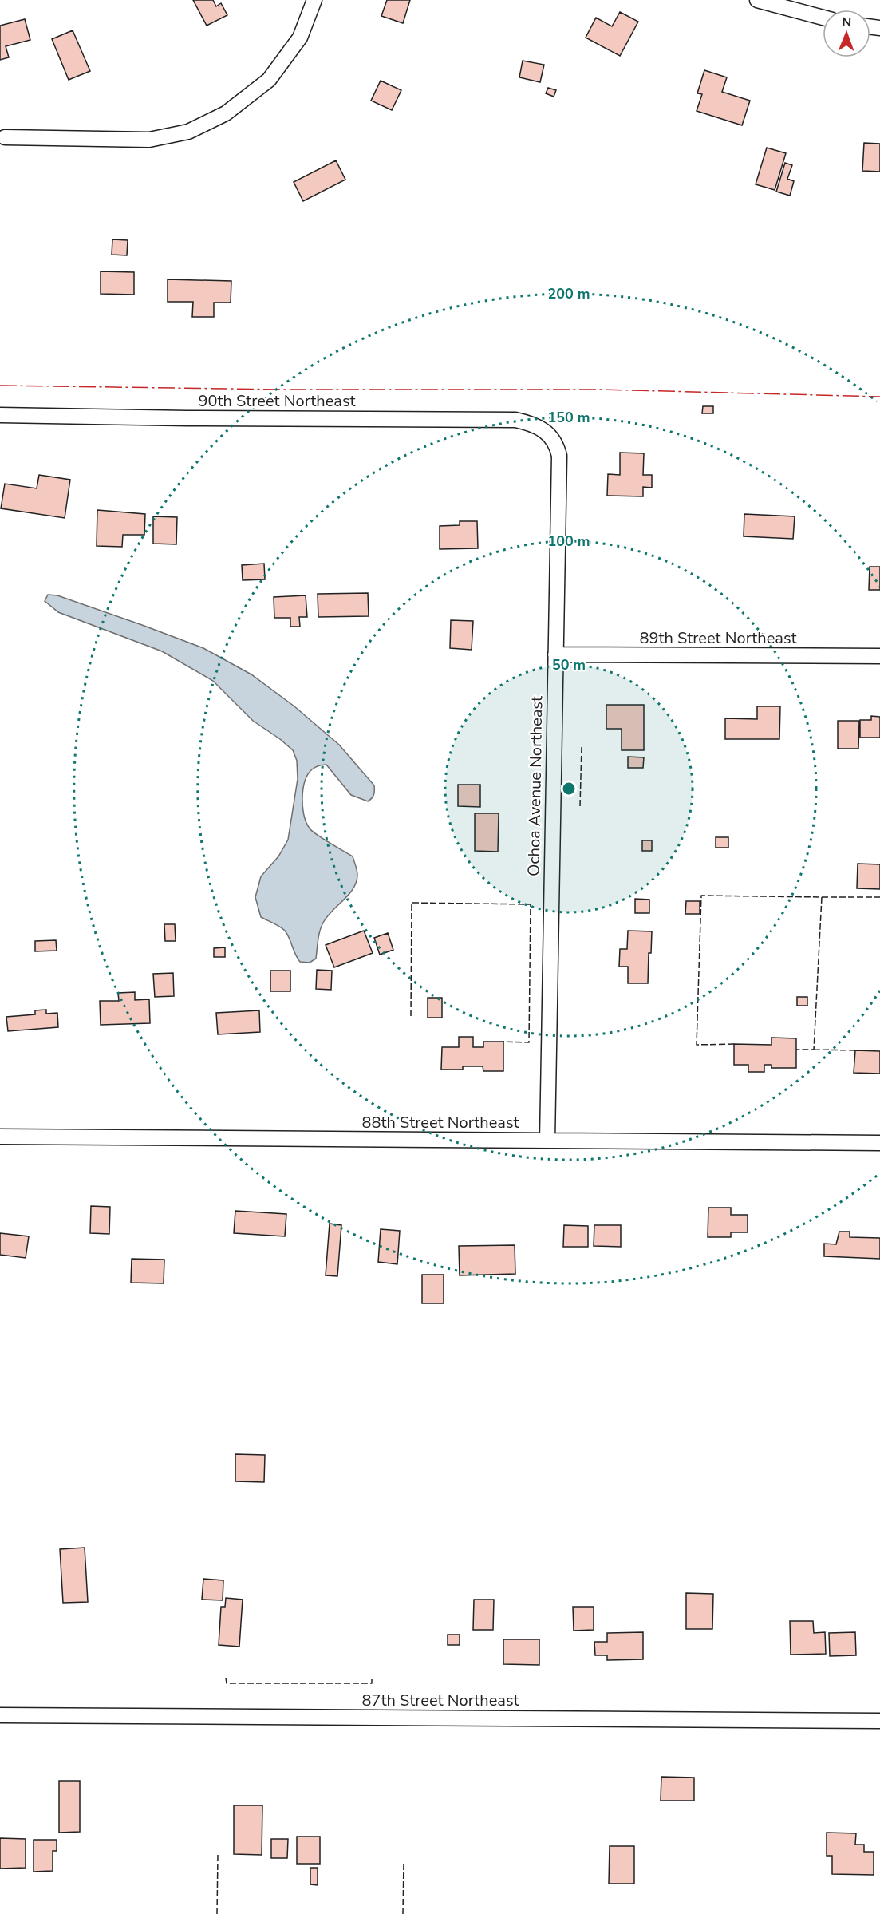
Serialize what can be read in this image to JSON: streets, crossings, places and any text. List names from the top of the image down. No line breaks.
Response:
{"streets":{"street":["90th Street Northeast","89th Street Northeast","Ochoa Avenue Northeast","88th Street Northeast","87th Street Northeast"]},"crossings":[["90th Street Northeast","Ochoa Avenue Northeast"],["89th Street Northeast","Ochoa Avenue Northeast"],["Ochoa Avenue Northeast","88th Street Northeast"]],"north":"top","rings":["200 m","150 m","100 m","50 m"]}
